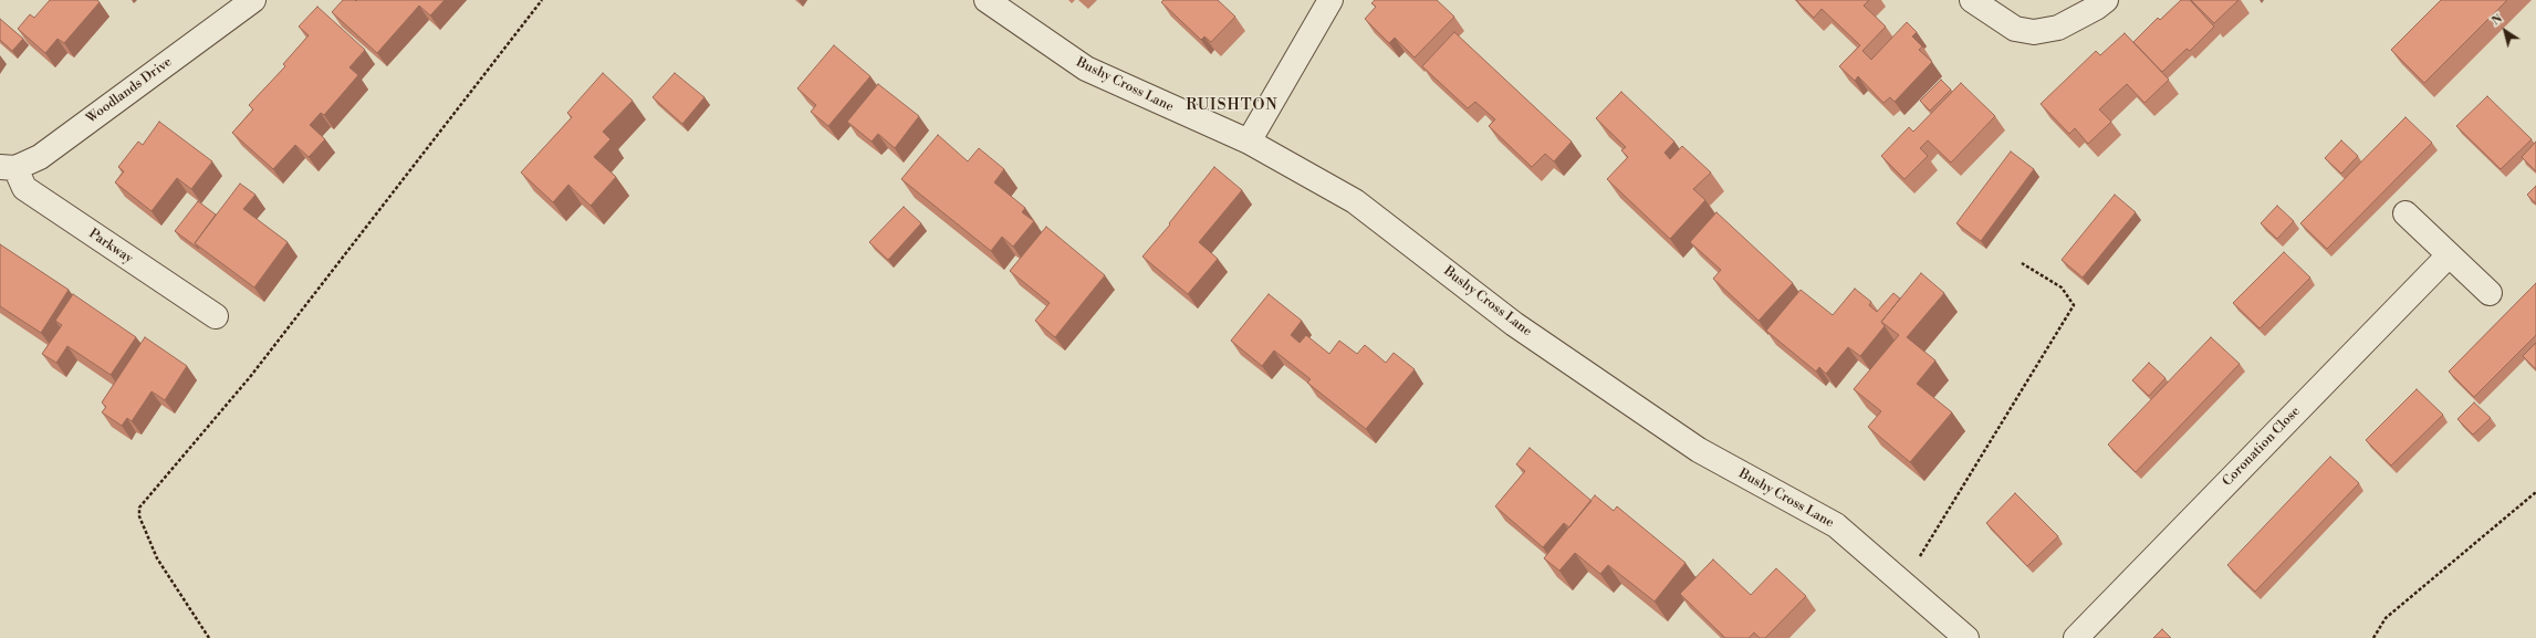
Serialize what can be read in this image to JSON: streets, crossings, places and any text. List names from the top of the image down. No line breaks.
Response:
{"streets":{"street":["Bushy Cross Lane","Woodlands Drive","Parkway","Coronation Close"]},"crossings":[["Woodlands Drive","Parkway"]],"districts":["RUISHTON"],"north":"top left"}
